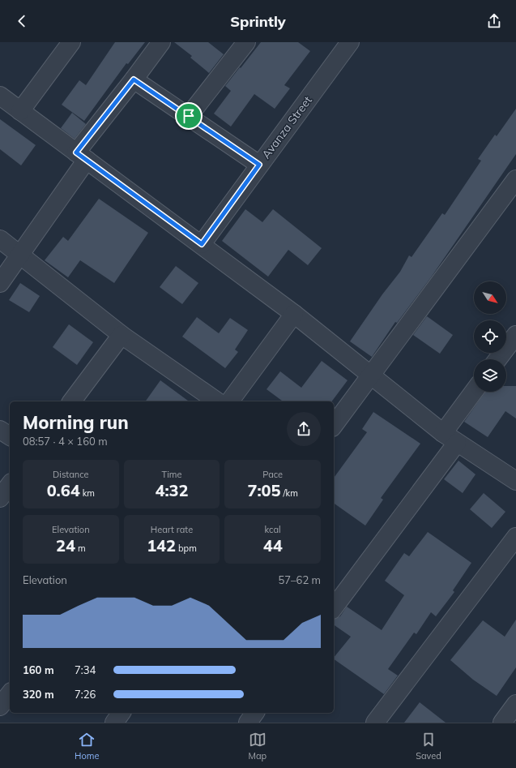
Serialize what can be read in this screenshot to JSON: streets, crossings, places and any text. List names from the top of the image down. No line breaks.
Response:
{"streets":{"street":["Avanza Street"]},"north":"bottom right","page":{"header":"Sprintly","heading":["Morning run","08:57 · 4 × 160 m"],"stats":[["Distance","0.64 km"],["Time","4:32"],["Pace","7:05 /km"],["Elevation","24 m"],["Heart rate","142 bpm"],["kcal","44"]],"chart":["Elevation","57–62 m"],"list":[{"name":"160 m","note":"7:34"},{"name":"320 m","note":"7:26"}],"tabs":["Home","Map","Saved"]}}
